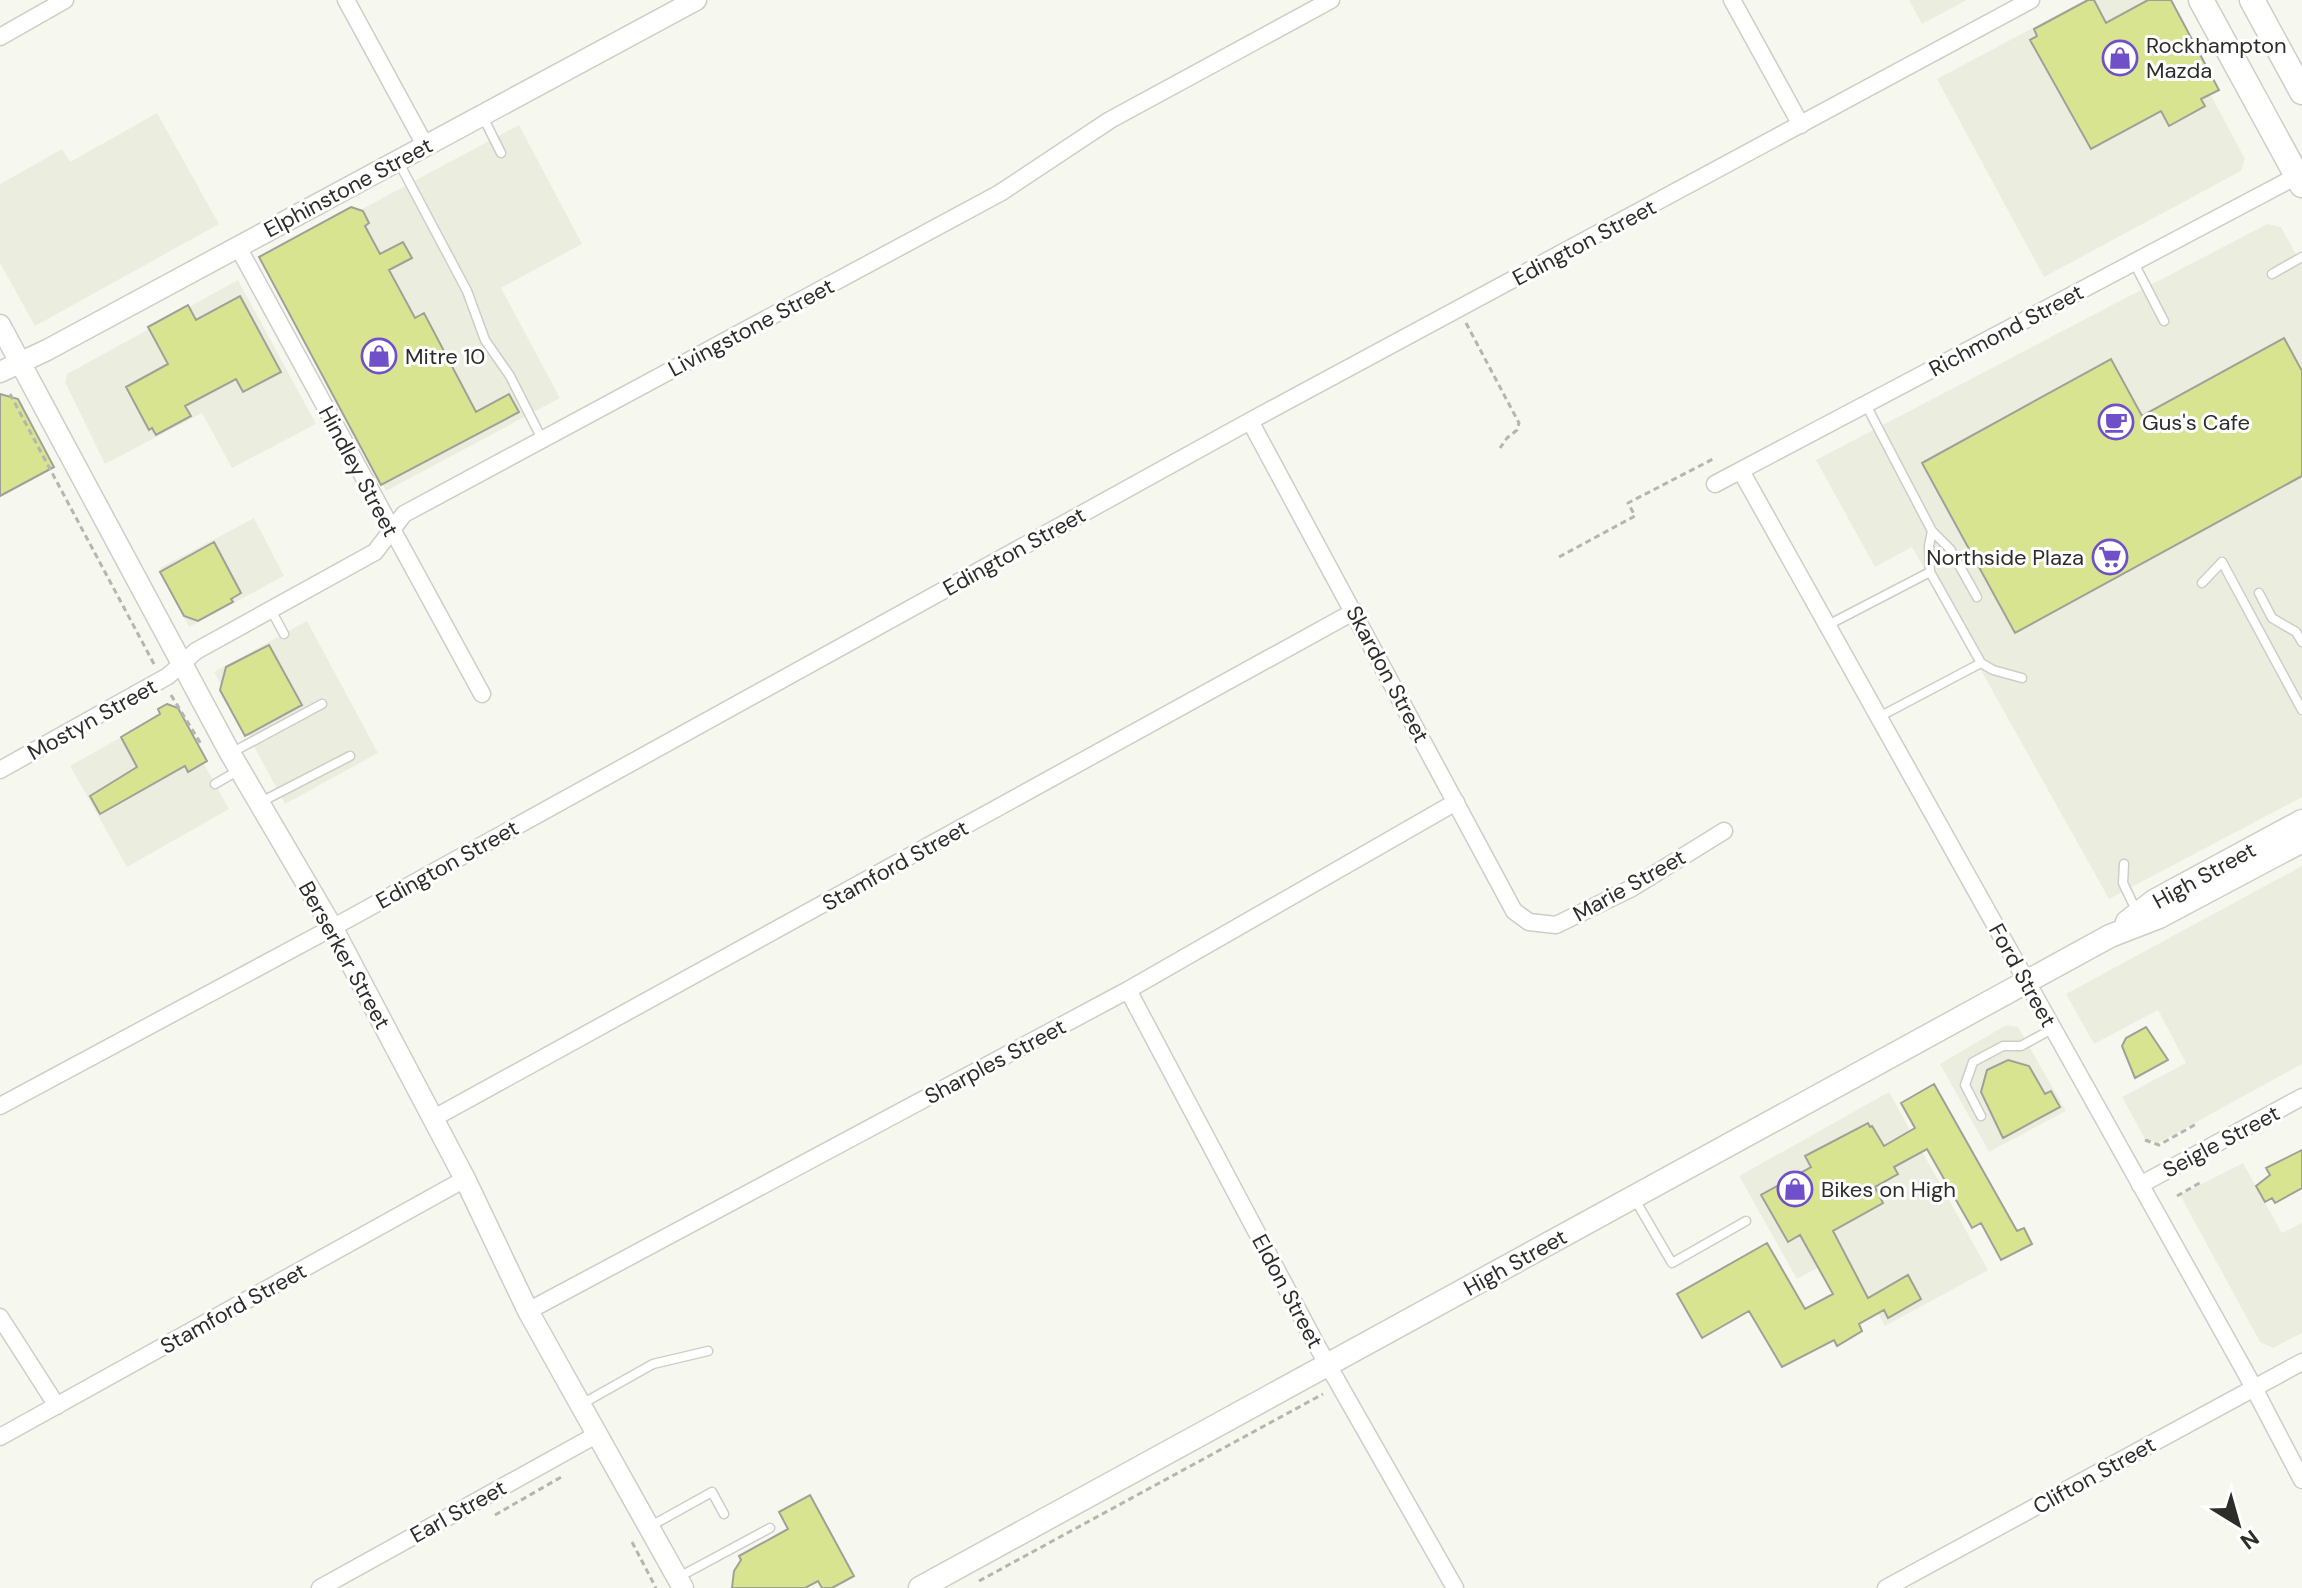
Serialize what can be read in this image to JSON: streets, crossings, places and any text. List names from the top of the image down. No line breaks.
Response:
{"streets":{"main road":["High Street"],"street":["Elphinstone Street","Edington Street","Livingstone Street","Richmond Street","Hindley Street","Skardon Street","Mostyn Street","Stamford Street","Marie Street","Berserker Street","Ford Street","Sharples Street","Seigle Street","Eldon Street","Clifton Street","Earl Street"]},"crossings":[["Elphinstone Street","Hindley Street"],["Elphinstone Street","Berserker Street"],["Edington Street","Skardon Street"],["Edington Street","Berserker Street"],["Livingstone Street","Hindley Street"],["Livingstone Street","Mostyn Street"],["Livingstone Street","Berserker Street"],["Richmond Street","Ford Street"],["Skardon Street","Stamford Street"],["Skardon Street","Marie Street"],["Skardon Street","Sharples Street"],["Mostyn Street","Berserker Street"],["Stamford Street","Berserker Street"],["High Street","Ford Street"],["High Street","Eldon Street"],["Berserker Street","Sharples Street"],["Berserker Street","Earl Street"],["Ford Street","Seigle Street"],["Ford Street","Clifton Street"],["Sharples Street","Eldon Street"]],"places":{"shop":["Rockhampton Mazda","Mitre 10","Bikes on High"],"cafe":["Gus's Cafe"],"supermarket":["Northside Plaza"]},"north":"bottom right"}
